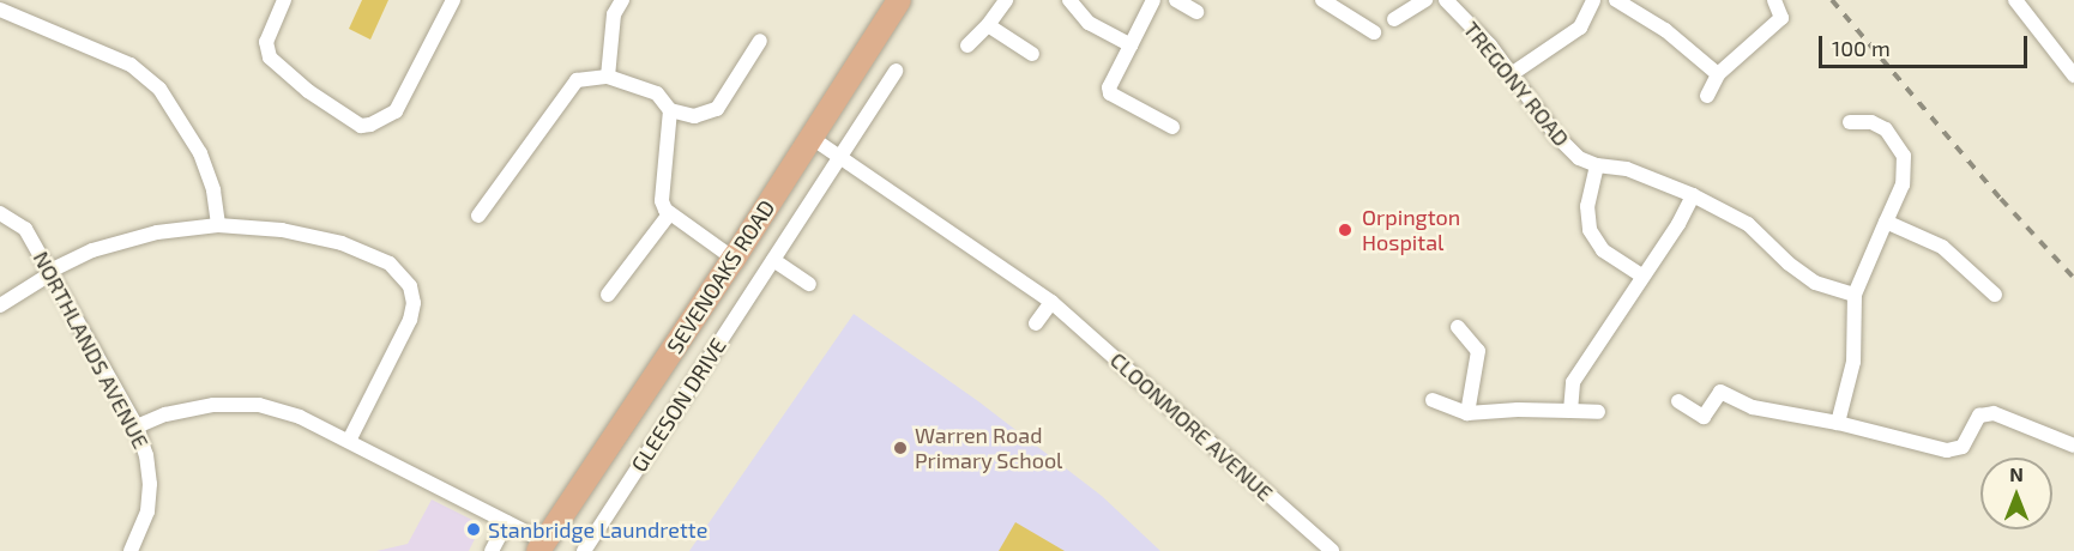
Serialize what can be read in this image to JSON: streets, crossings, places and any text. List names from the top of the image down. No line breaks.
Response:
{"streets":{"main road":["SEVENOAKS ROAD"],"street":["TREGONY ROAD","NORTHLANDS AVENUE","GLEESON DRIVE","CLOONMORE AVENUE"]},"crossings":[["SEVENOAKS ROAD","CLOONMORE AVENUE"],["GLEESON DRIVE","CLOONMORE AVENUE"]],"places":["Orpington Hospital","Warren Road Primary School","Stanbridge Laundrette"],"scale_bar":"100 m","north":"top"}
